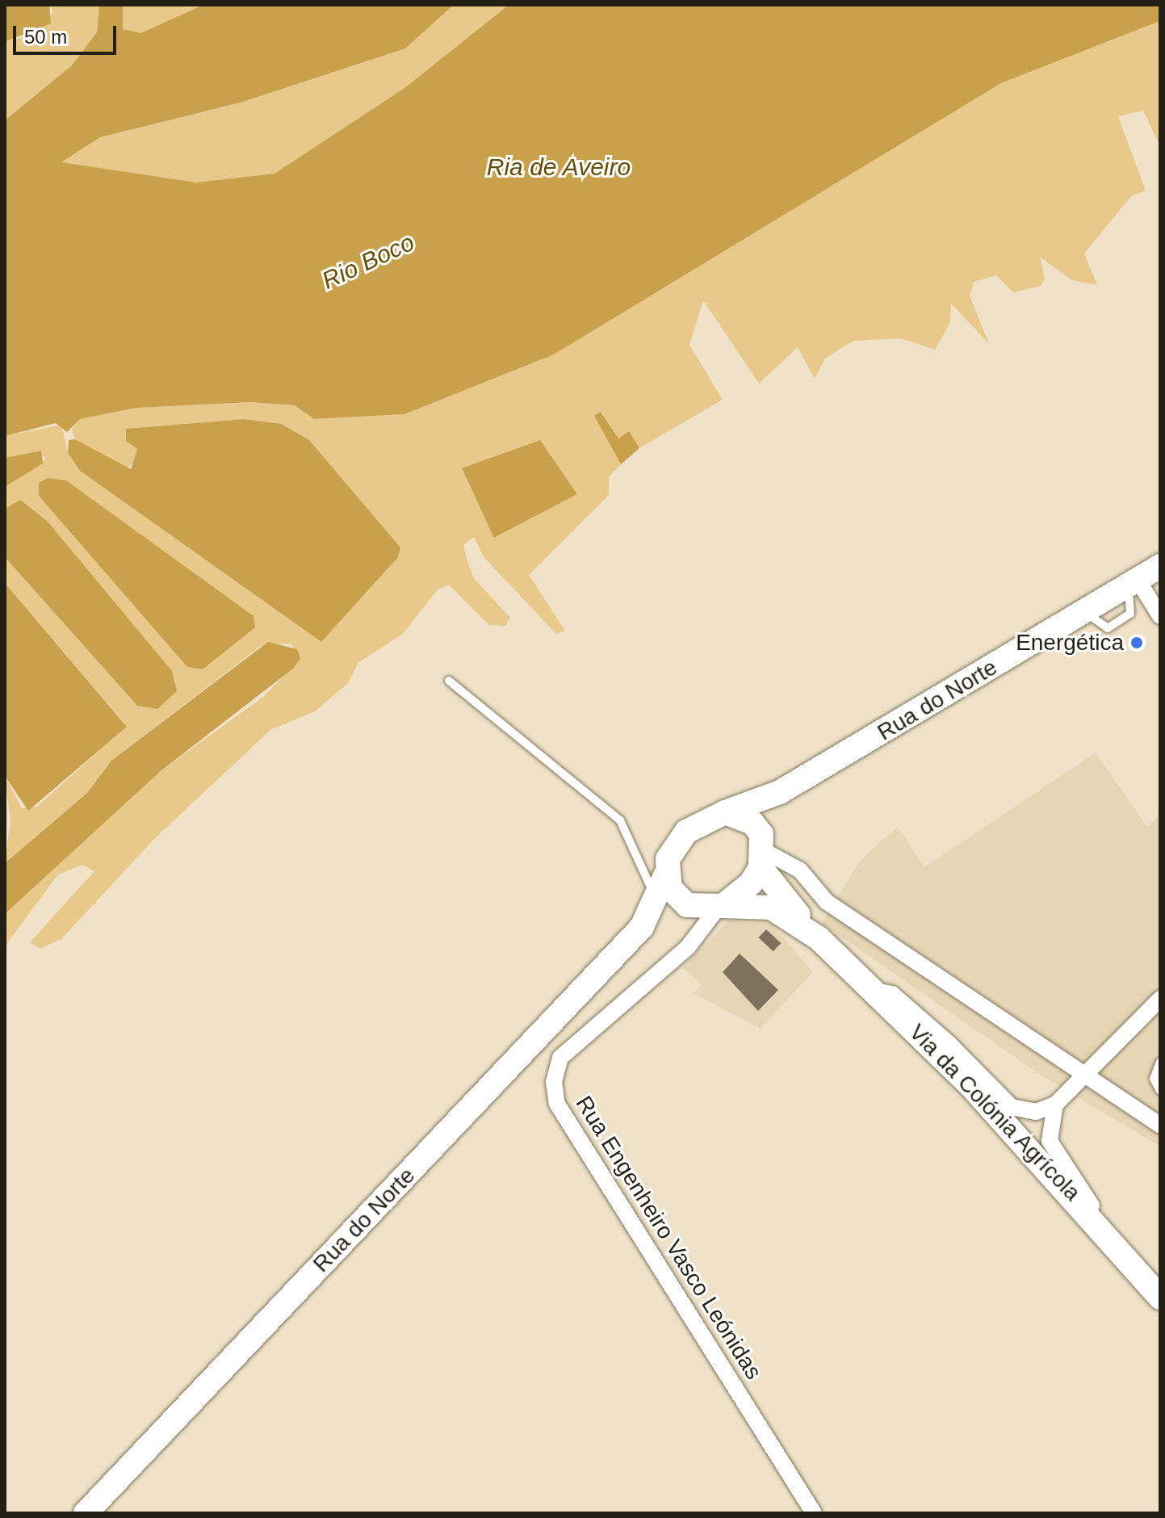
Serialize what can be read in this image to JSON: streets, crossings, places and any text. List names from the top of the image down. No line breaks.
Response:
{"streets":{"main road":["Rua do Norte","Via da Colónia Agrícola"],"street":["Rua Engenheiro Vasco Leónidas"]},"crossings":[["Rua do Norte","Via da Colónia Agrícola"],["Rua do Norte","Rua Engenheiro Vasco Leónidas"],["Via da Colónia Agrícola","Rua Engenheiro Vasco Leónidas"]],"water":["Ria de Aveiro","Rio Boco"],"places":["Energética"],"scale_bar":"50 m"}
